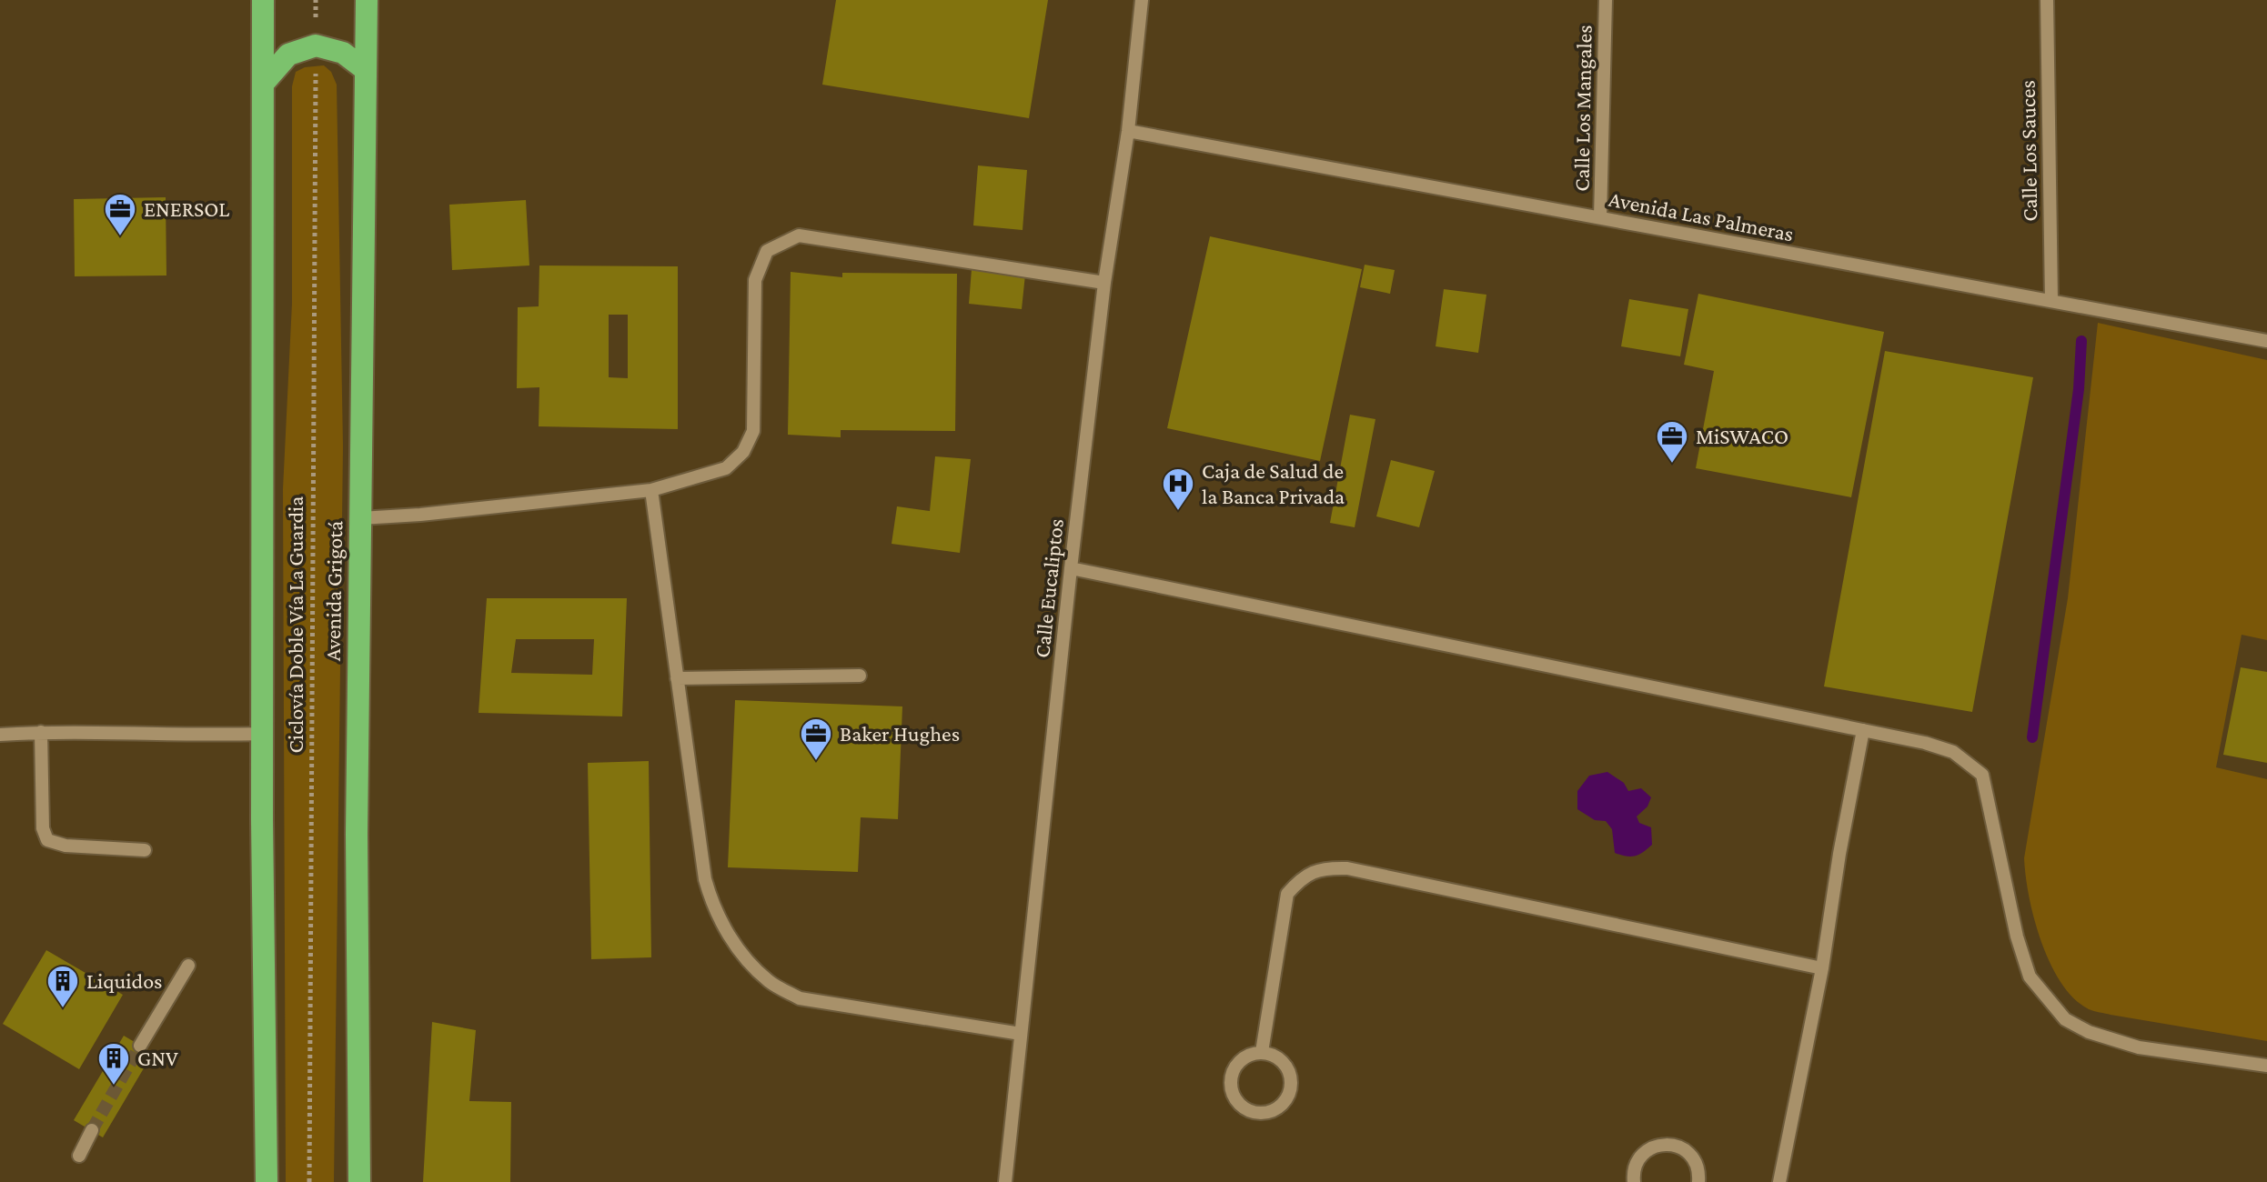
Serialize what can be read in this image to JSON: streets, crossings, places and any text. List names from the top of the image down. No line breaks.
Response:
{"streets":{"highway":["Avenida Grigotá"],"street":["Calle Los Mangales","Calle Los Sauces","Avenida Las Palmeras","Calle Eucaliptos"],"path":["Ciclovía Doble Vía La Guardia"]},"crossings":[["Calle Los Mangales","Avenida Las Palmeras"],["Calle Los Sauces","Avenida Las Palmeras"],["Avenida Las Palmeras","Calle Eucaliptos"]],"places":{"office":["ENERSOL","MiSWACO","Baker Hughes"],"hospital":["Caja de Salud de la Banca Privada"],"building":["Liquidos","GNV"]}}
